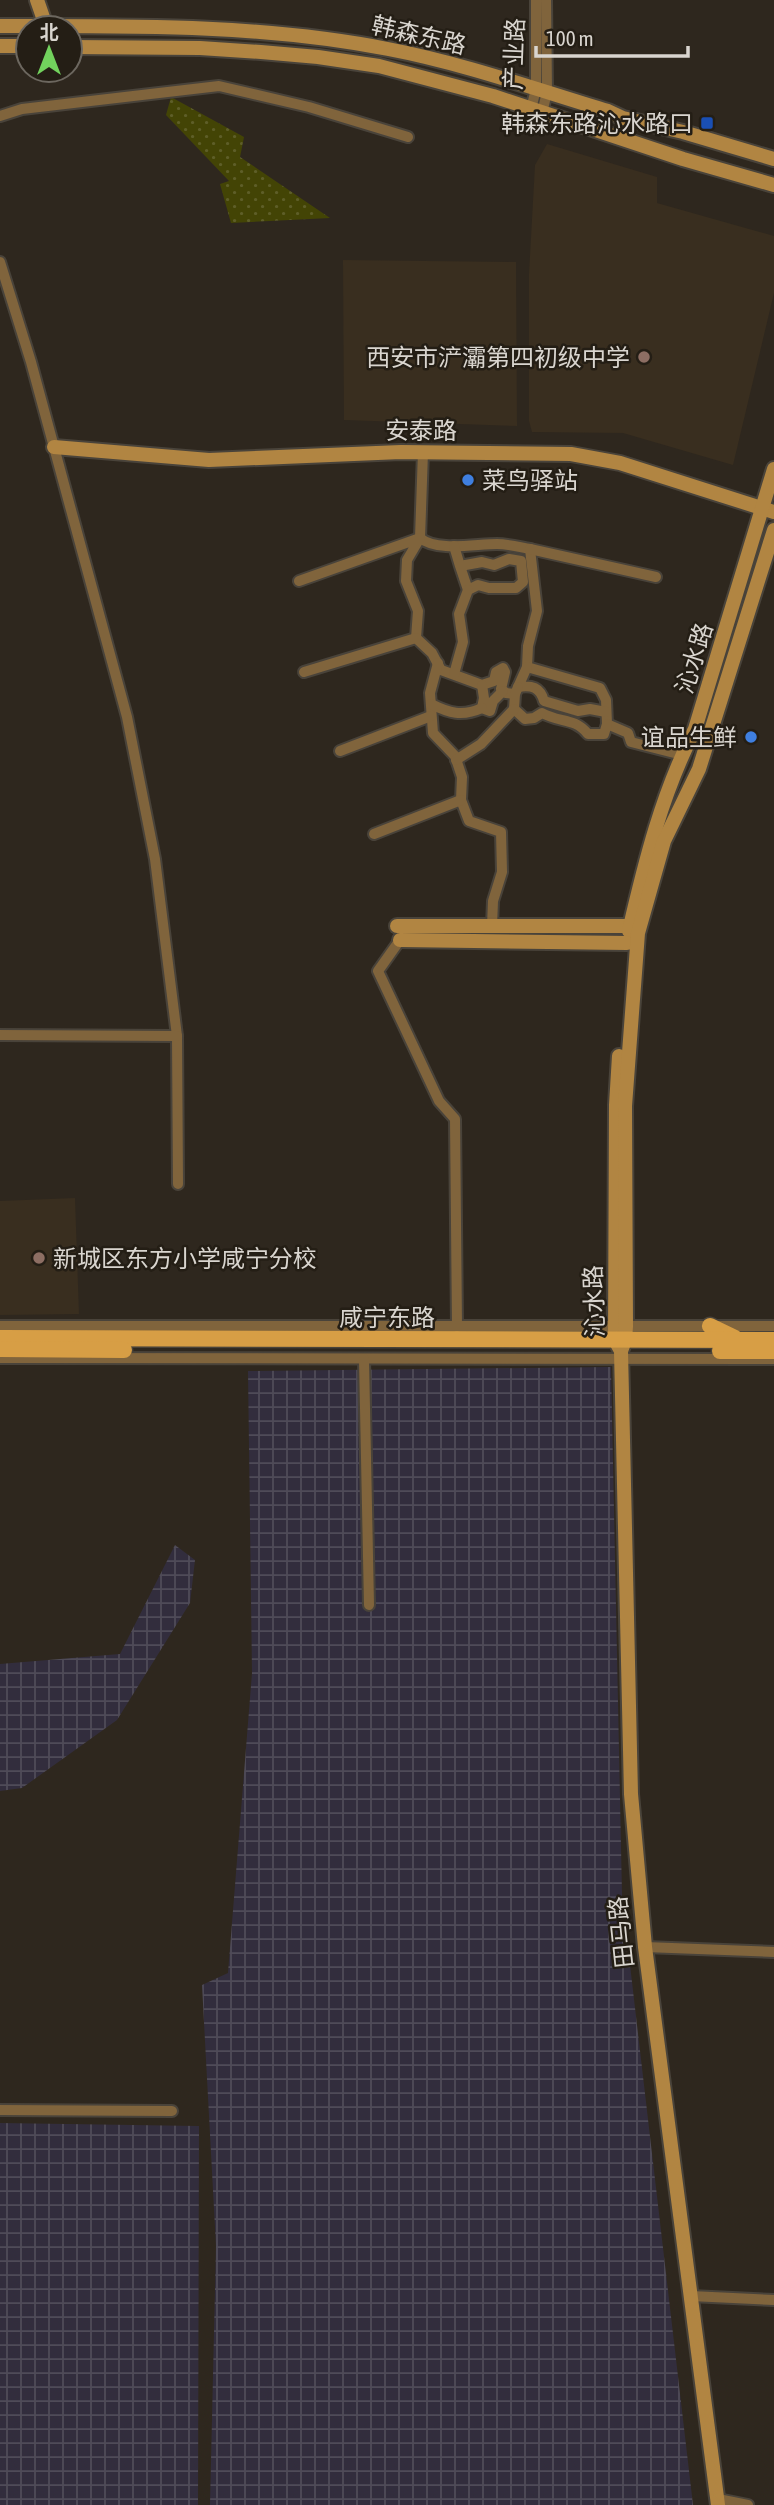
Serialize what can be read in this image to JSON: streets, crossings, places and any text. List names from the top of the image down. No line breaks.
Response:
{"streets":{"main road":["韩森东路","安泰路","沁水路","咸宁东路","田马路"],"street":["产业路"]},"crossings":[["韩森东路","产业路"],["安泰路","沁水路"],["沁水路","咸宁东路"],["沁水路","田马路"],["咸宁东路","田马路"]],"places":{"transit":["韩森东路沁水路口"],"other":["西安市浐灞第四初级中学","菜鸟驿站","谊品生鲜","新城区东方小学咸宁分校"]},"scale_bar":"100 m","north":"top"}
